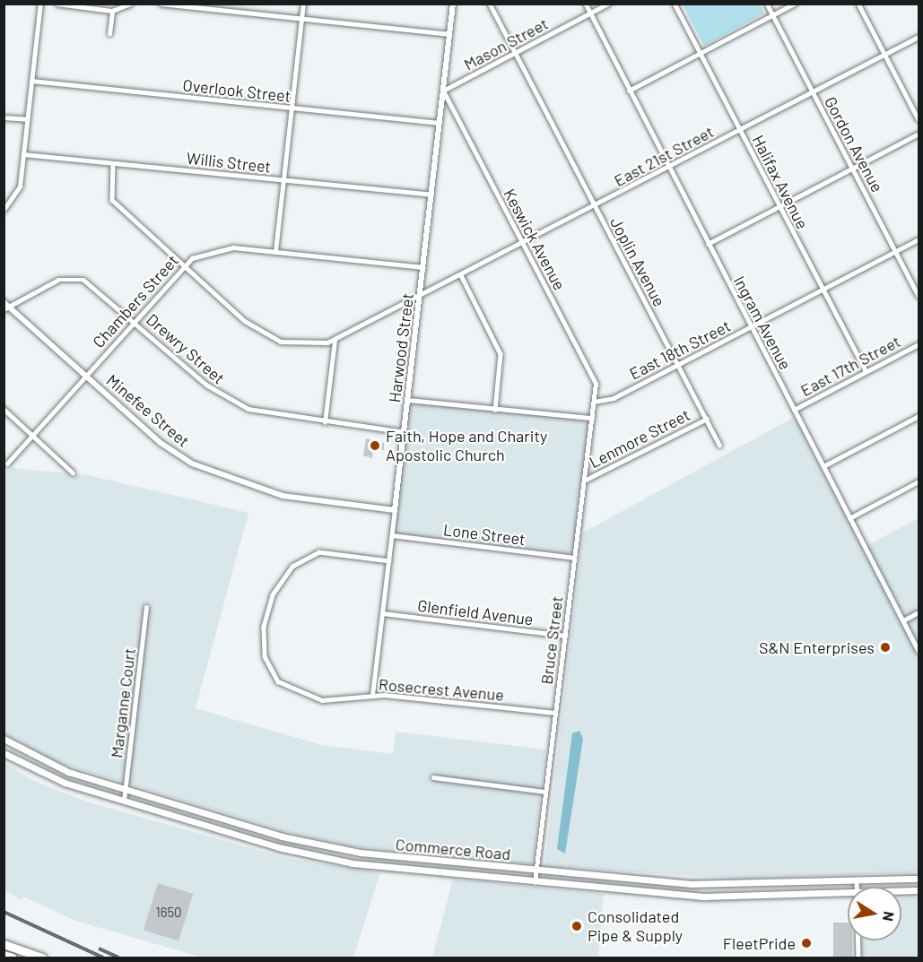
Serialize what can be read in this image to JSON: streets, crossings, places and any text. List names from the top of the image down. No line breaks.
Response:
{"streets":{"main road":["Commerce Road"],"street":["Mason Street","Overlook Street","Gordon Avenue","East 21st Street","Willis Street","Halifax Avenue","Keswick Avenue","Joplin Avenue","Chambers Street","Ingram Avenue","Harwood Street","Drewry Street","East 18th Street","East 17th Street","Minefee Street","Lenmore Street","Lone Street","Glenfield Avenue","Bruce Street","Rosecrest Avenue","Marganne Court"]},"crossings":[["Mason Street","Keswick Avenue"],["Mason Street","Joplin Avenue"],["Mason Street","Ingram Avenue"],["Mason Street","Harwood Street"],["Overlook Street","Harwood Street"],["Gordon Avenue","East 21st Street"],["Gordon Avenue","East 18th Street"],["East 21st Street","Halifax Avenue"],["East 21st Street","Keswick Avenue"],["East 21st Street","Joplin Avenue"],["East 21st Street","Ingram Avenue"],["East 21st Street","Harwood Street"],["Willis Street","Harwood Street"],["Halifax Avenue","East 18th Street"],["Halifax Avenue","East 17th Street"],["Keswick Avenue","Harwood Street"],["Keswick Avenue","East 18th Street"],["Keswick Avenue","Bruce Street"],["Joplin Avenue","East 18th Street"],["Joplin Avenue","Lenmore Street"],["Chambers Street","Harwood Street"],["Chambers Street","Drewry Street"],["Chambers Street","Minefee Street"],["Ingram Avenue","East 18th Street"],["Ingram Avenue","East 17th Street"],["Harwood Street","Drewry Street"],["Harwood Street","Minefee Street"],["Harwood Street","Lone Street"],["Harwood Street","Glenfield Avenue"],["Harwood Street","Rosecrest Avenue"],["Drewry Street","Minefee Street"],["East 18th Street","Bruce Street"],["Lenmore Street","Bruce Street"],["Lone Street","Bruce Street"],["Glenfield Avenue","Bruce Street"],["Glenfield Avenue","Rosecrest Avenue"],["Bruce Street","Rosecrest Avenue"],["Bruce Street","Commerce Road"],["Marganne Court","Commerce Road"]],"places":["Faith, Hope and Charity Apostolic Church","S&N Enterprises","Consolidated Pipe & Supply","FleetPride"],"house_numbers":["1650"],"north":"right"}
